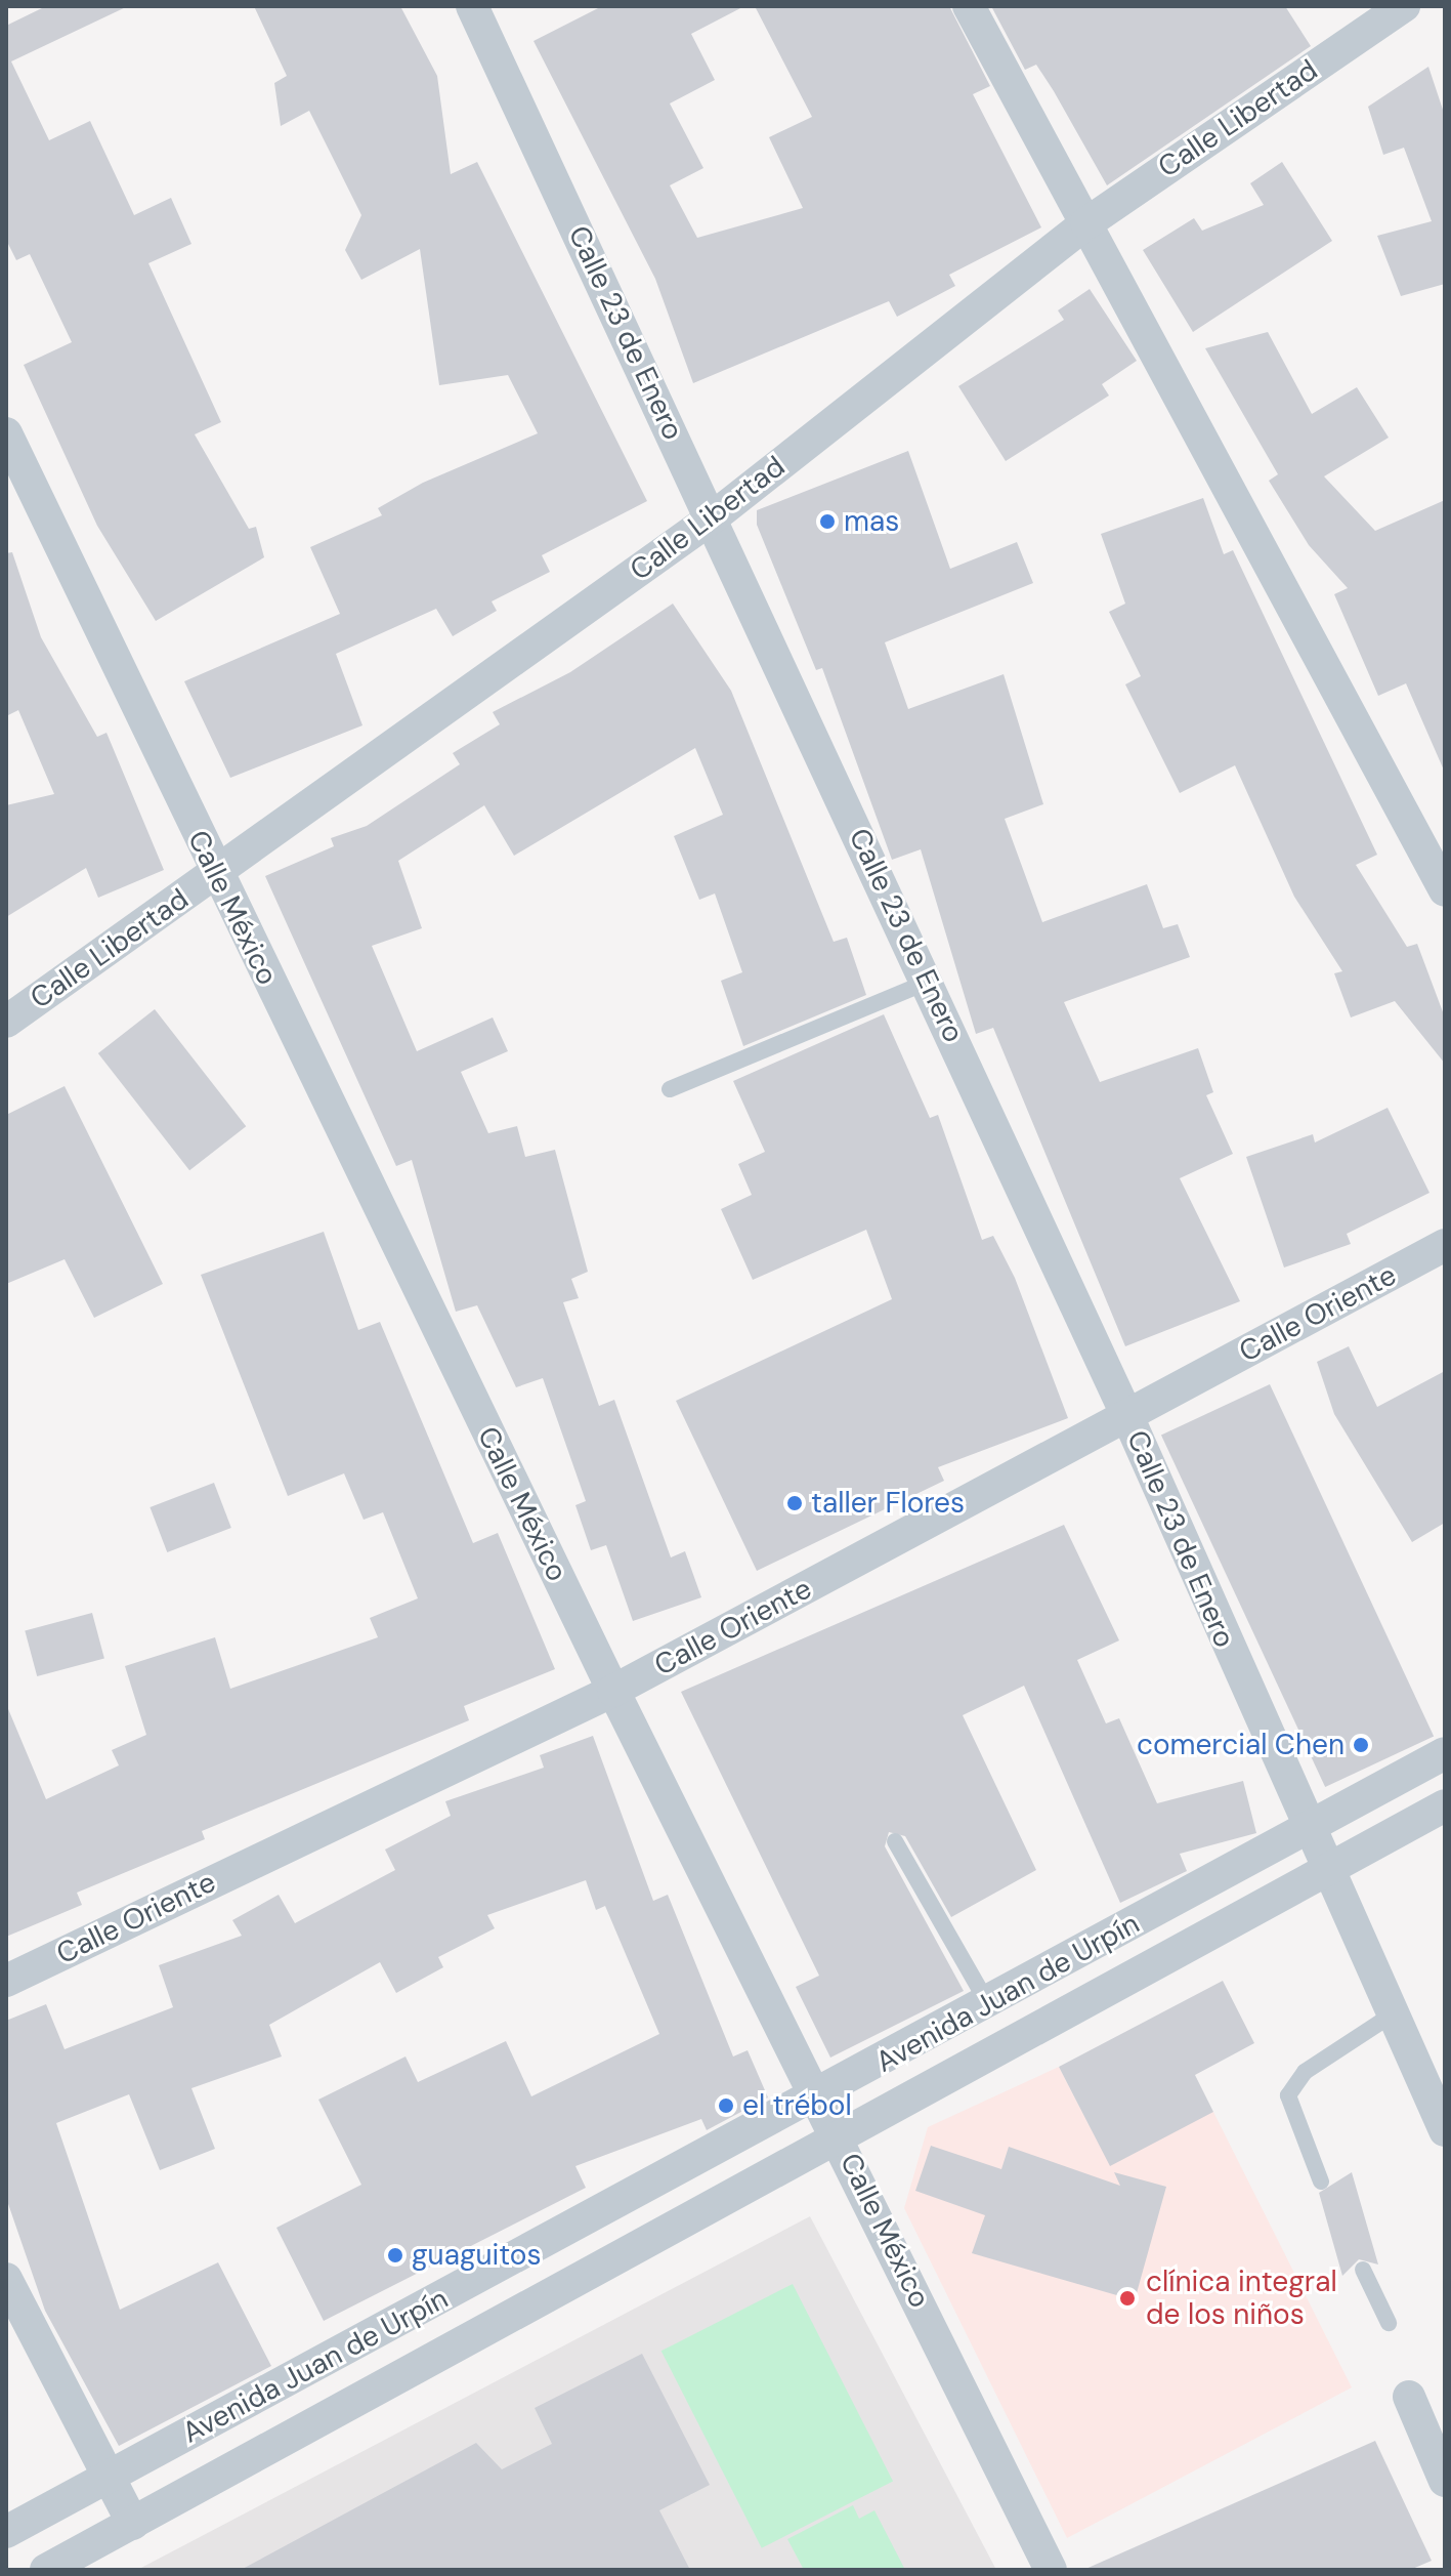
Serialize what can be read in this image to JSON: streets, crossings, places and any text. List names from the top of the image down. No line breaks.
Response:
{"streets":{"street":["Calle Libertad","Calle 23 de Enero","Calle México","Calle Oriente","Avenida Juan de Urpín"]},"crossings":[["Calle Libertad","Calle 23 de Enero"],["Calle Libertad","Calle México"],["Calle 23 de Enero","Calle Oriente"],["Calle 23 de Enero","Avenida Juan de Urpín"],["Calle México","Calle Oriente"],["Calle México","Avenida Juan de Urpín"]],"places":["mas","taller Flores","comercial Chen","el trébol","guaguitos","clínica integral de los niños"]}
